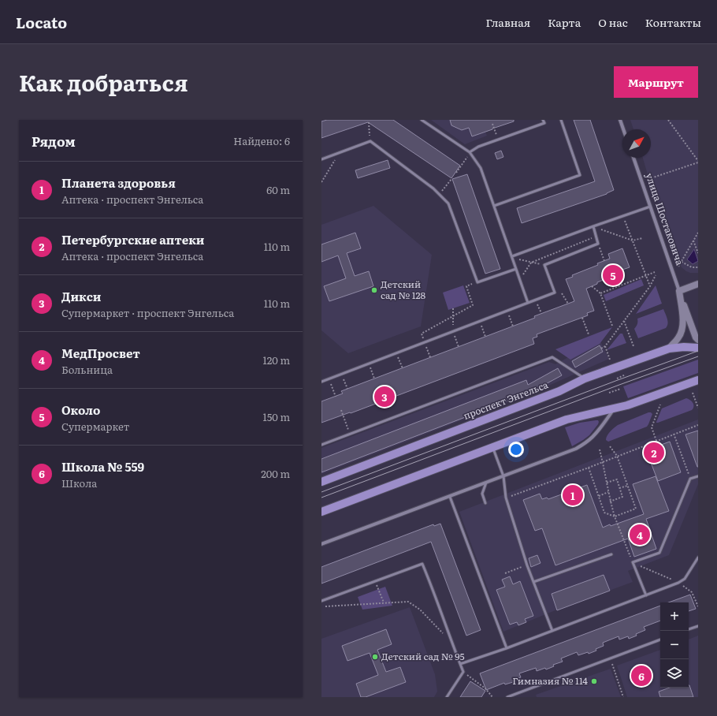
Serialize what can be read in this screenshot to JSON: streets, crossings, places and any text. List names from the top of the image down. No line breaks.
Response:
{"streets":{"main road":["улица Шостаковича","проспект Энгельса"]},"crossings":[["улица Шостаковича","проспект Энгельса"]],"places":["Детский сад № 128","Детский сад № 95","Гимназия № 114"],"north":"top right","page":{"header":"Locato","nav":["Главная","Карта","О нас","Контакты"],"title":"Как добраться","buttons":"Маршрут","heading":["Рядом","Найдено: 6"],"list":[{"mark":"1","name":"Планета здоровья","note":"Аптека · проспект Энгельса","value":"60 m"},{"mark":"2","name":"Петербургские аптеки","note":"Аптека · проспект Энгельса","value":"110 m"},{"mark":"3","name":"Дикси","note":"Супермаркет · проспект Энгельса","value":"110 m"},{"mark":"4","name":"МедПросвет","note":"Больница","value":"120 m"},{"mark":"5","name":"Около","note":"Супермаркет","value":"150 m"},{"mark":"6","name":"Школа № 559","note":"Школа","value":"200 m"}],"pins":["5","3","2","1","4","6"],"map_buttons":["+","−"]}}
